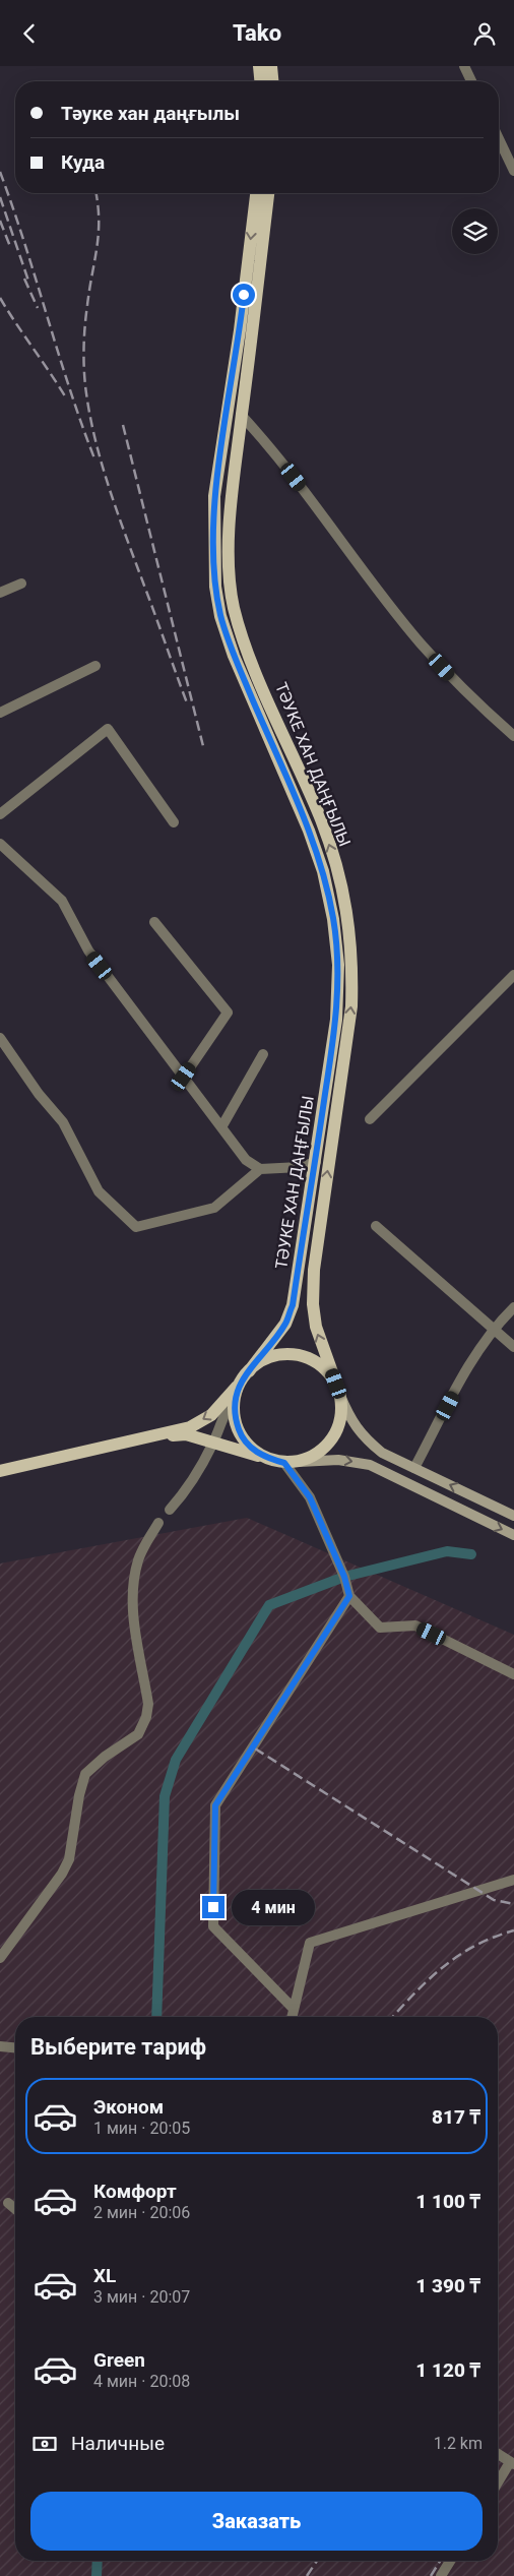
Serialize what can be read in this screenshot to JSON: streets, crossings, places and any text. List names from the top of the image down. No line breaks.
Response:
{"streets":{"main road":["ТӘУКЕ ХАН ДАҢҒЫЛЫ"]},"page":{"header":"Tako","banner":["Тәуке хан даңғылы","Куда"],"bubble":"4 мин","heading":"Выберите тариф","list":[{"name":"Эконом","note":"1 мин · 20:05","value":"817 ₸"},{"name":"Комфорт","note":"2 мин · 20:06","value":"1 100 ₸"},{"name":"XL","note":"3 мин · 20:07","value":"1 390 ₸"},{"name":"Green","note":"4 мин · 20:08","value":"1 120 ₸"}],"pay":["Наличные","1.2 km"],"buttons":"Заказать"}}
